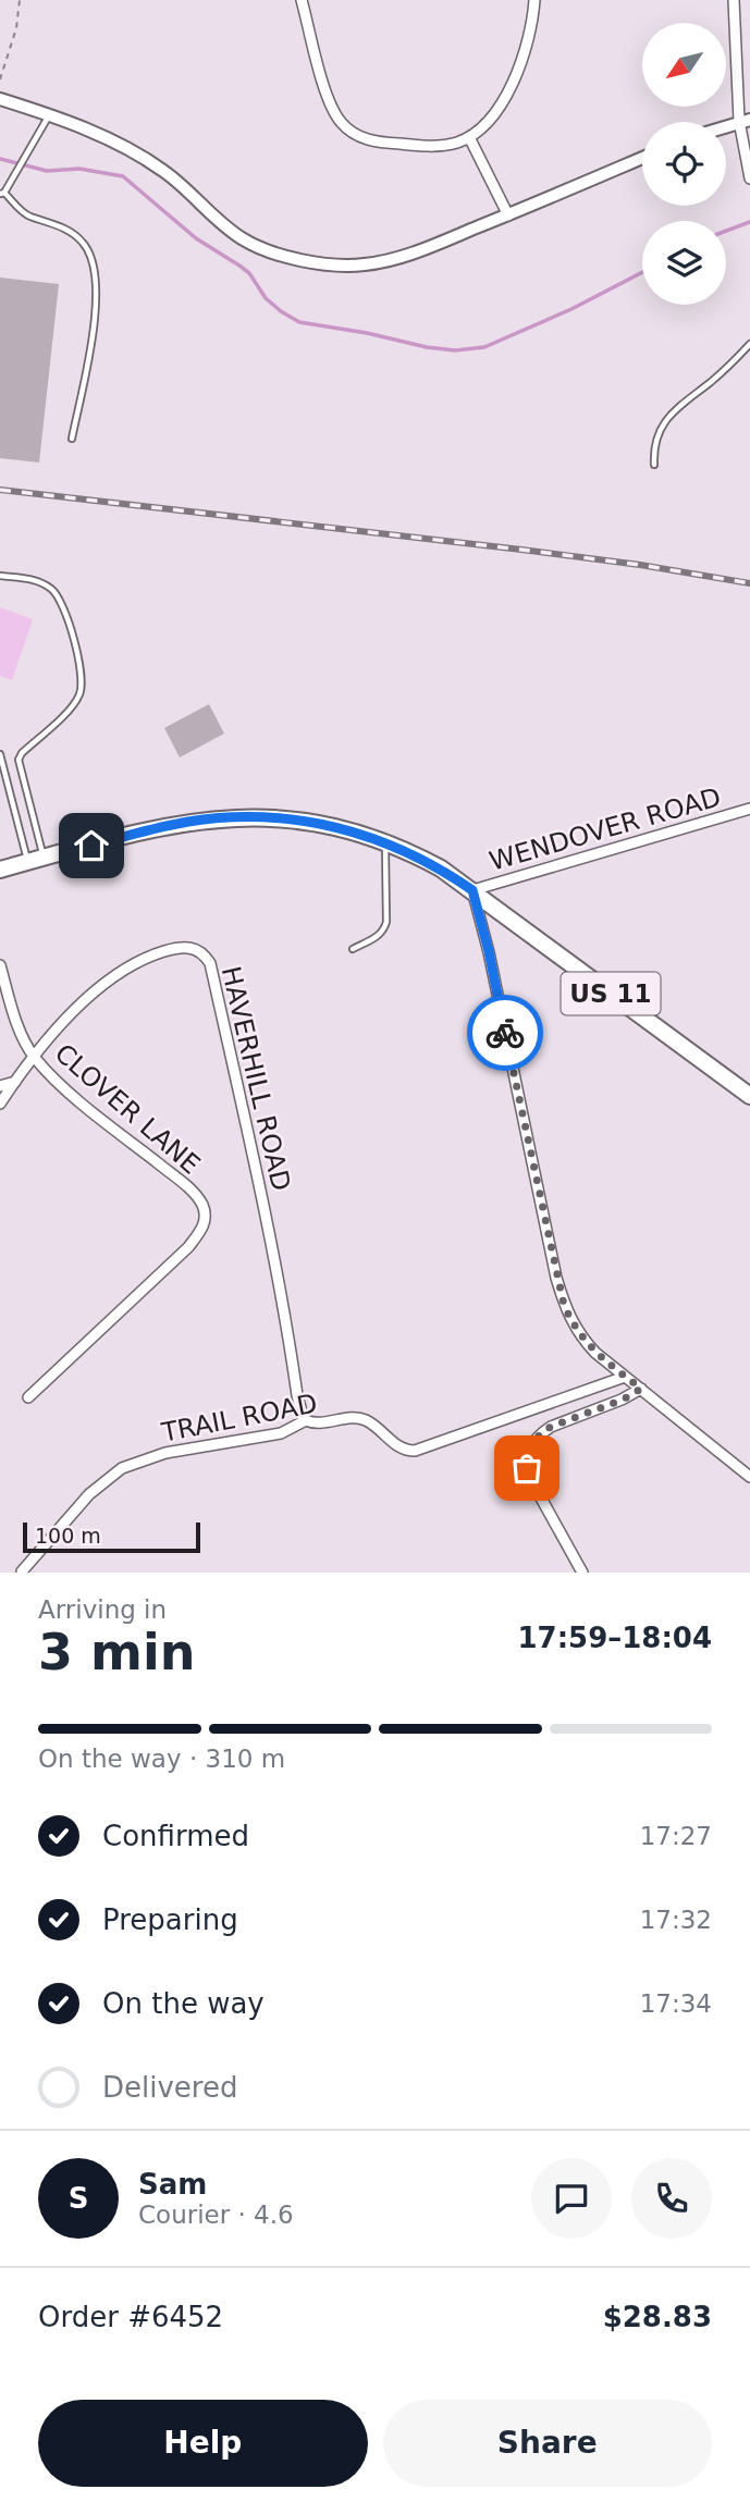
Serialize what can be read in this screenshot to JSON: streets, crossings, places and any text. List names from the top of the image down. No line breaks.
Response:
{"streets":{"main road":["US 11"],"street":["WENDOVER ROAD","HAVERHILL ROAD","CLOVER LANE","TRAIL ROAD"]},"crossings":[["WENDOVER ROAD","US 11"],["HAVERHILL ROAD","CLOVER LANE"],["HAVERHILL ROAD","TRAIL ROAD"]],"scale_bar":"100 m","north":"bottom left","page":{"scale":"100 m","heading":["3 min","Arriving in","17:59–18:04"],"panel":["Sam","Courier · 4.6","Order #6452","$28.83"],"bar":"On the way · 310 m","list":[["Confirmed","17:27"],["Preparing","17:32"],["On the way","17:34"],"Delivered"],"round":"S","buttons":["Help","Share"]}}
